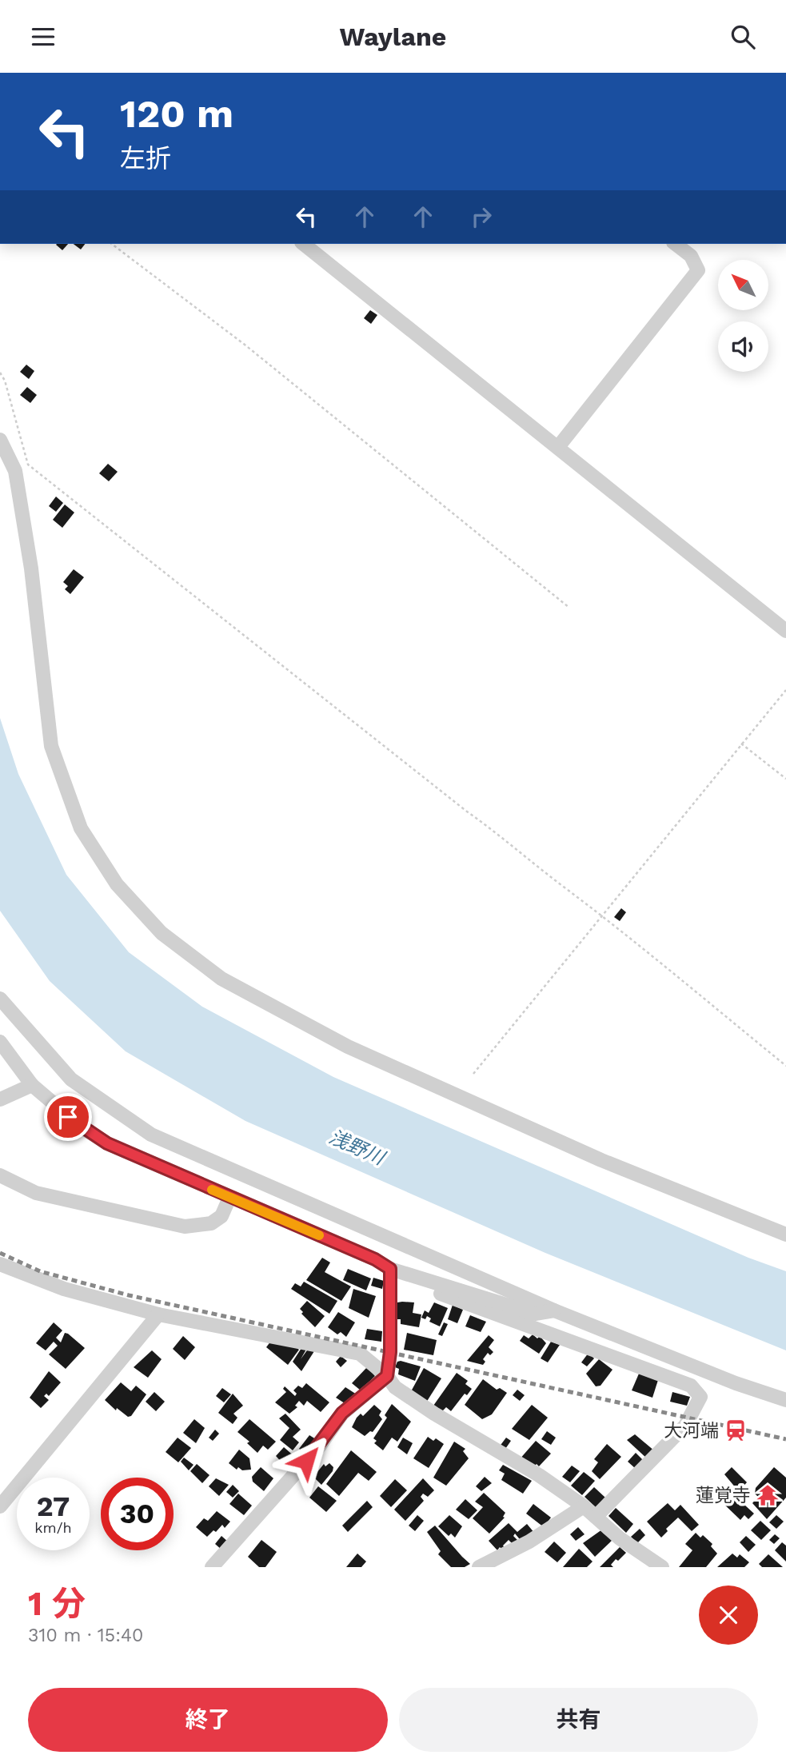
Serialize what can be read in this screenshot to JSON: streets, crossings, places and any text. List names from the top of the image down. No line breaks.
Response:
{"water":["浅野川"],"places":{"station":["大河端"],"temple":["蓮覚寺"]},"north":"top left","page":{"header":"Waylane","turn":["120 m","左折"],"speed":"27 km/h","limit":"30","heading":["1 分","310 m · 15:40"],"buttons":["終了","共有"]}}
